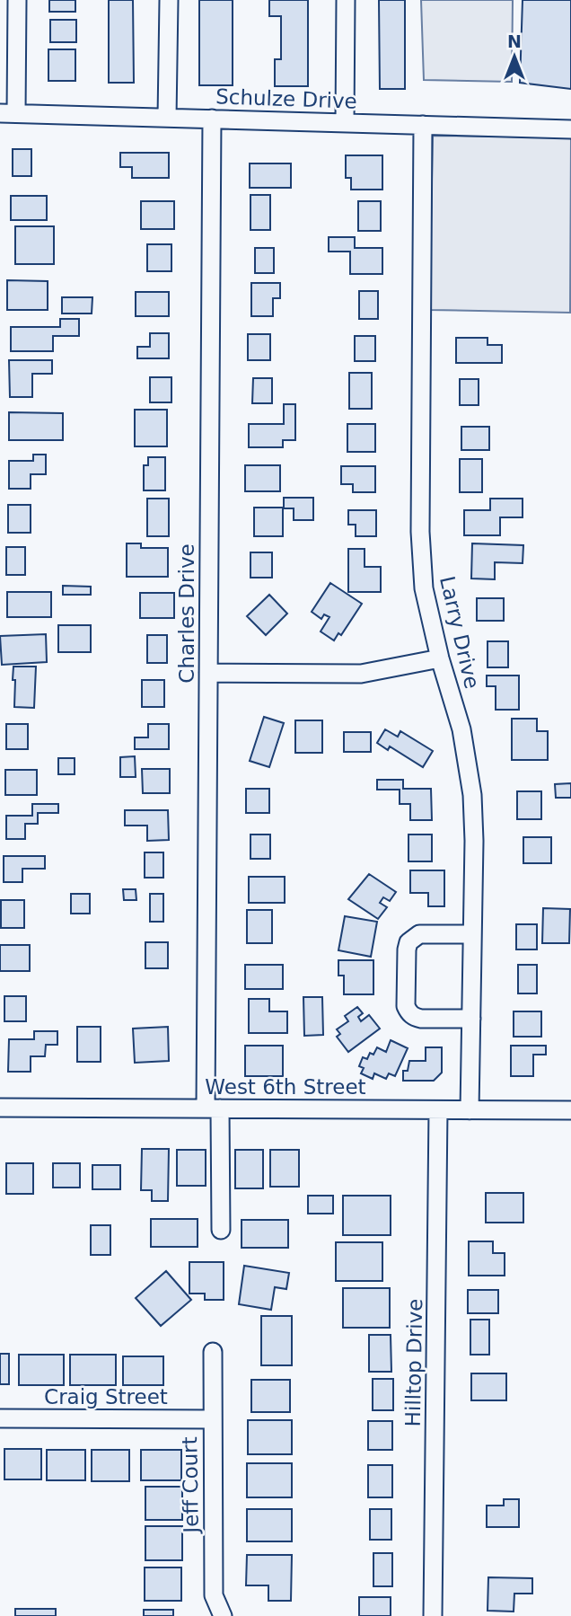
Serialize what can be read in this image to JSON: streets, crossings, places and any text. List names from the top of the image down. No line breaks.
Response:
{"streets":{"street":["Schulze Drive","Charles Drive","Larry Drive","West 6th Street","Hilltop Drive","Craig Street","Jeff Court"]},"crossings":[["Schulze Drive","Charles Drive"],["Schulze Drive","Larry Drive"],["Charles Drive","West 6th Street"],["Larry Drive","West 6th Street"],["West 6th Street","Hilltop Drive"],["Craig Street","Jeff Court"]],"north":"top"}
